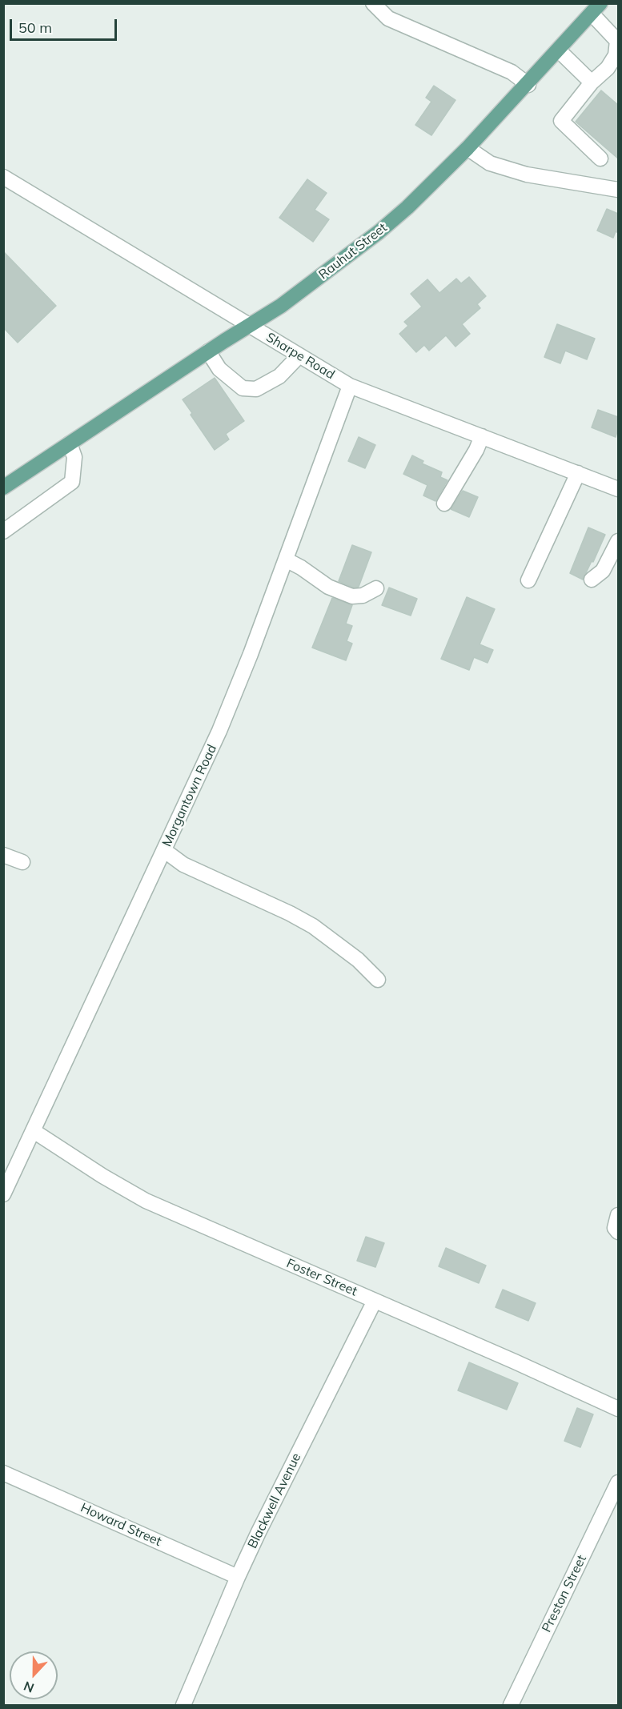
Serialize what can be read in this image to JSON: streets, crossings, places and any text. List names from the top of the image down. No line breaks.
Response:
{"streets":{"main road":["Rauhut Street"],"street":["Sharpe Road","Morgantown Road","Foster Street","Blackwell Avenue","Howard Street","Preston Street"]},"crossings":[["Rauhut Street","Sharpe Road"],["Sharpe Road","Morgantown Road"],["Morgantown Road","Foster Street"],["Foster Street","Blackwell Avenue"],["Blackwell Avenue","Howard Street"]],"scale_bar":"50 m","north":"bottom"}
